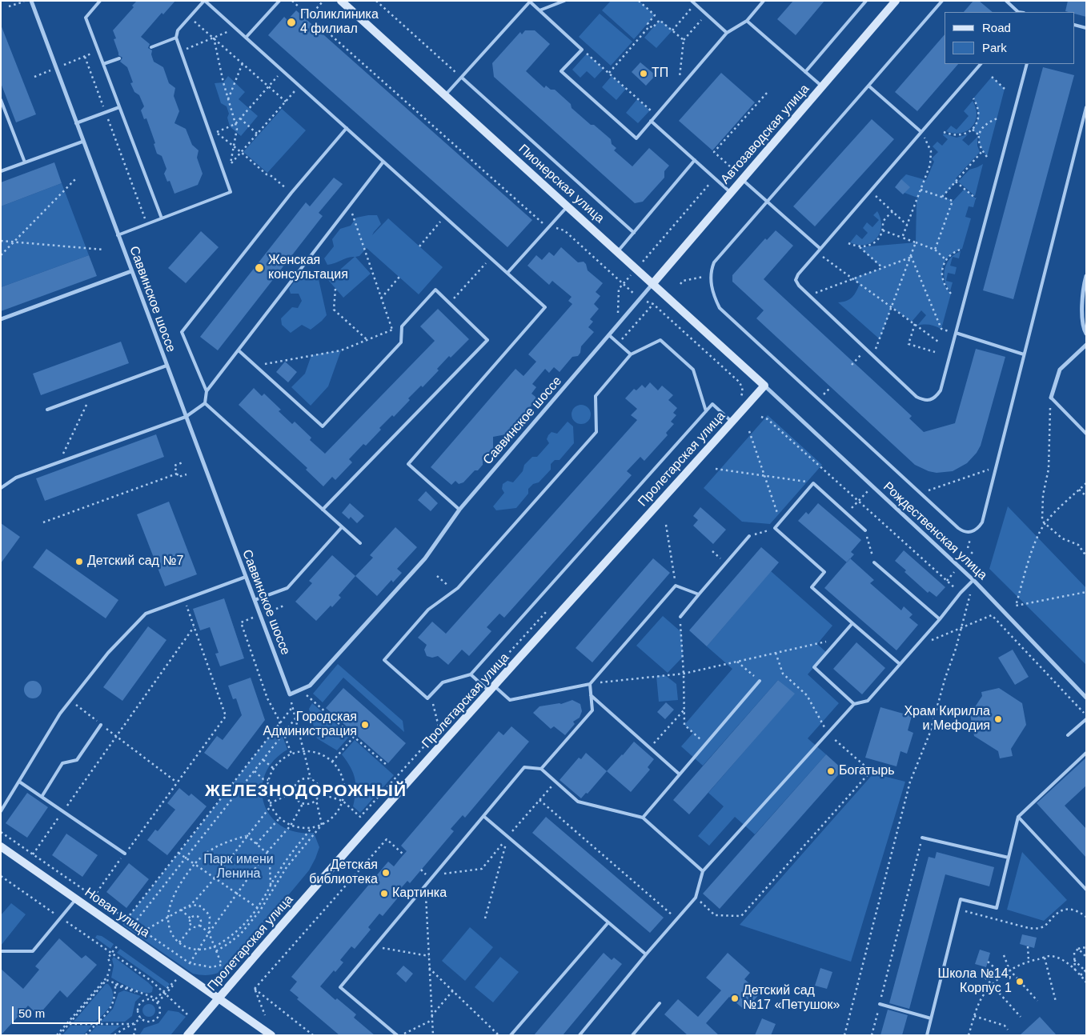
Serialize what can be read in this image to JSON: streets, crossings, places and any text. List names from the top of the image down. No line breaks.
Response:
{"streets":{"main road":["Автозаводская улица","Пионерская улица","Пролетарская улица","Новая улица"],"street":["Саввинское шоссе","Рождественская улица"]},"crossings":[["Автозаводская улица","Пионерская улица"],["Автозаводская улица","Саввинское шоссе"],["Пионерская улица","Саввинское шоссе"],["Пионерская улица","Пролетарская улица"],["Пионерская улица","Рождественская улица"],["Пролетарская улица","Рождественская улица"],["Пролетарская улица","Новая улица"]],"districts":["ЖЕЛЕЗНОДОРОЖНЫЙ"],"parks":["Парк имени Ленина"],"places":["Поликлиника 4 филиал","ТП","Женская консультация","Детский сад №7","Храм Кирилла и Мефодия","Городская Администрация","Богатырь","Детская библиотека","Картинка","Школа №14, Корпус 1","Детский сад №17 «Петушок»"],"legend":["Road","Park"],"scale_bar":"50 m"}
